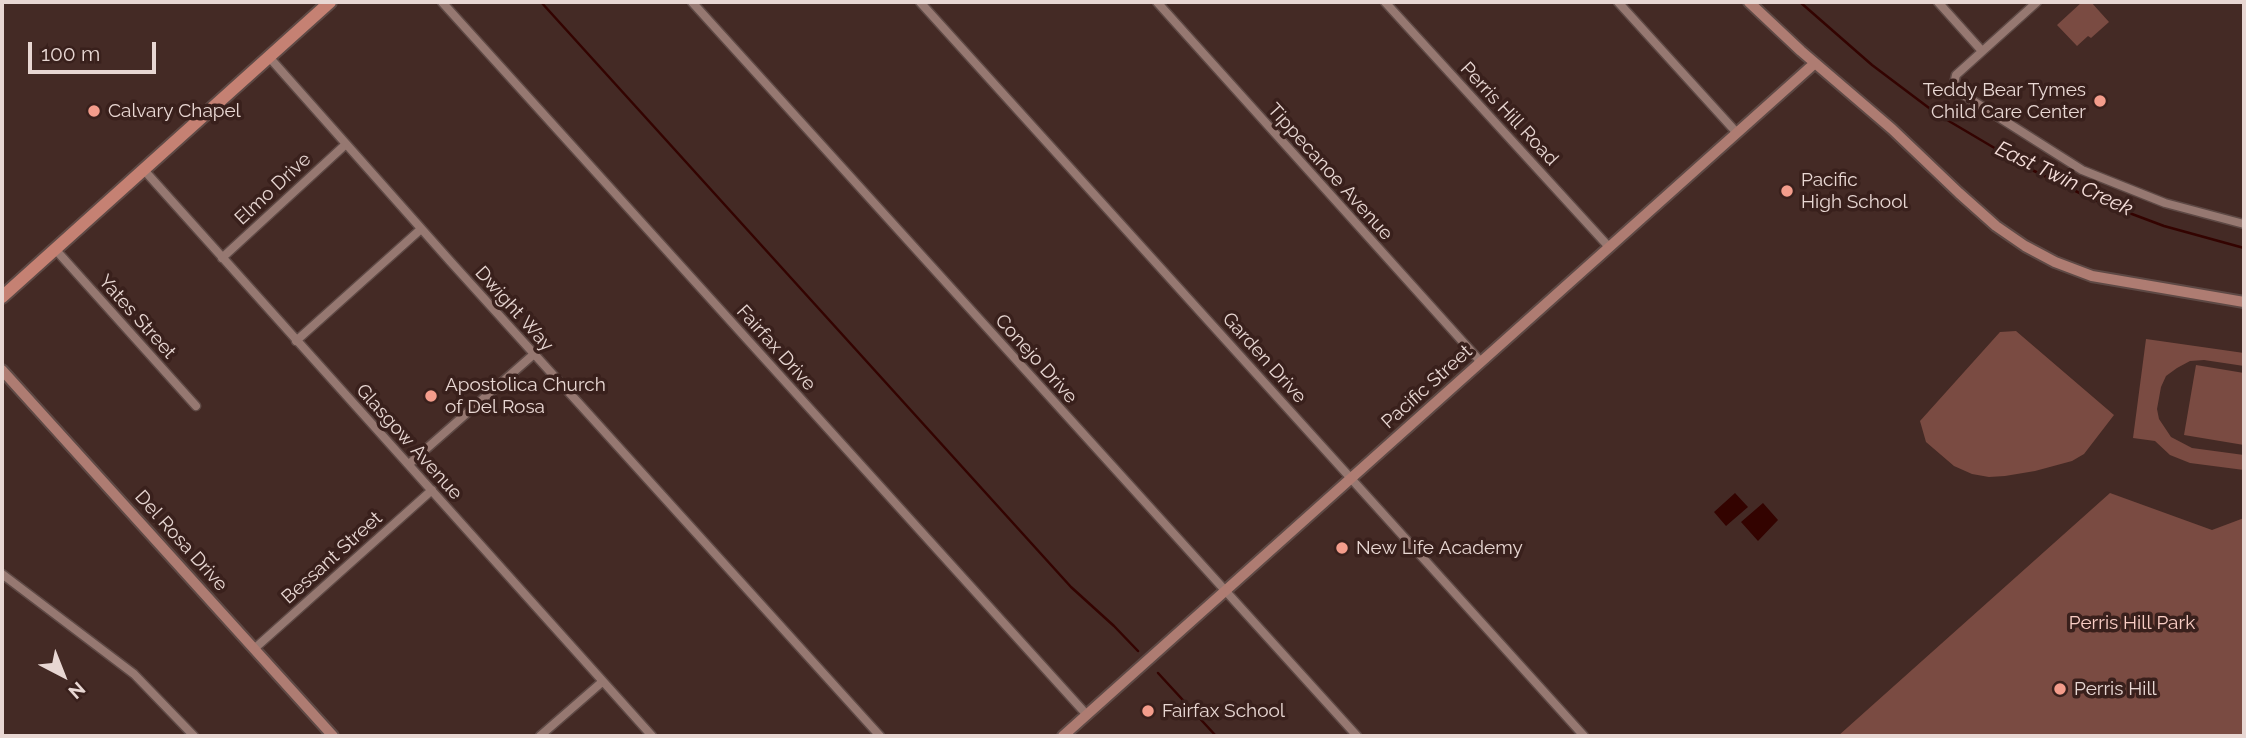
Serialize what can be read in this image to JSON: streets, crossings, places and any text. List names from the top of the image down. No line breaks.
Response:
{"streets":{"street":["Perris Hill Road","Tippecanoe Avenue","Elmo Drive","Dwight Way","Yates Street","Fairfax Drive","Garden Drive","Conejo Drive","Pacific Street","Glasgow Avenue","Del Rosa Drive","Bessant Street"]},"crossings":[["Perris Hill Road","Pacific Street"],["Tippecanoe Avenue","Pacific Street"],["Elmo Drive","Dwight Way"],["Elmo Drive","Glasgow Avenue"],["Fairfax Drive","Pacific Street"],["Garden Drive","Pacific Street"],["Conejo Drive","Pacific Street"],["Glasgow Avenue","Bessant Street"],["Del Rosa Drive","Bessant Street"]],"water":["East Twin Creek"],"parks":["Perris Hill Park"],"places":["Teddy Bear Tymes Child Care Center","Calvary Chapel","Pacific High School","Apostolica Church of Del Rosa","New Life Academy","Perris Hill","Fairfax School"],"scale_bar":"100 m","north":"bottom right"}
